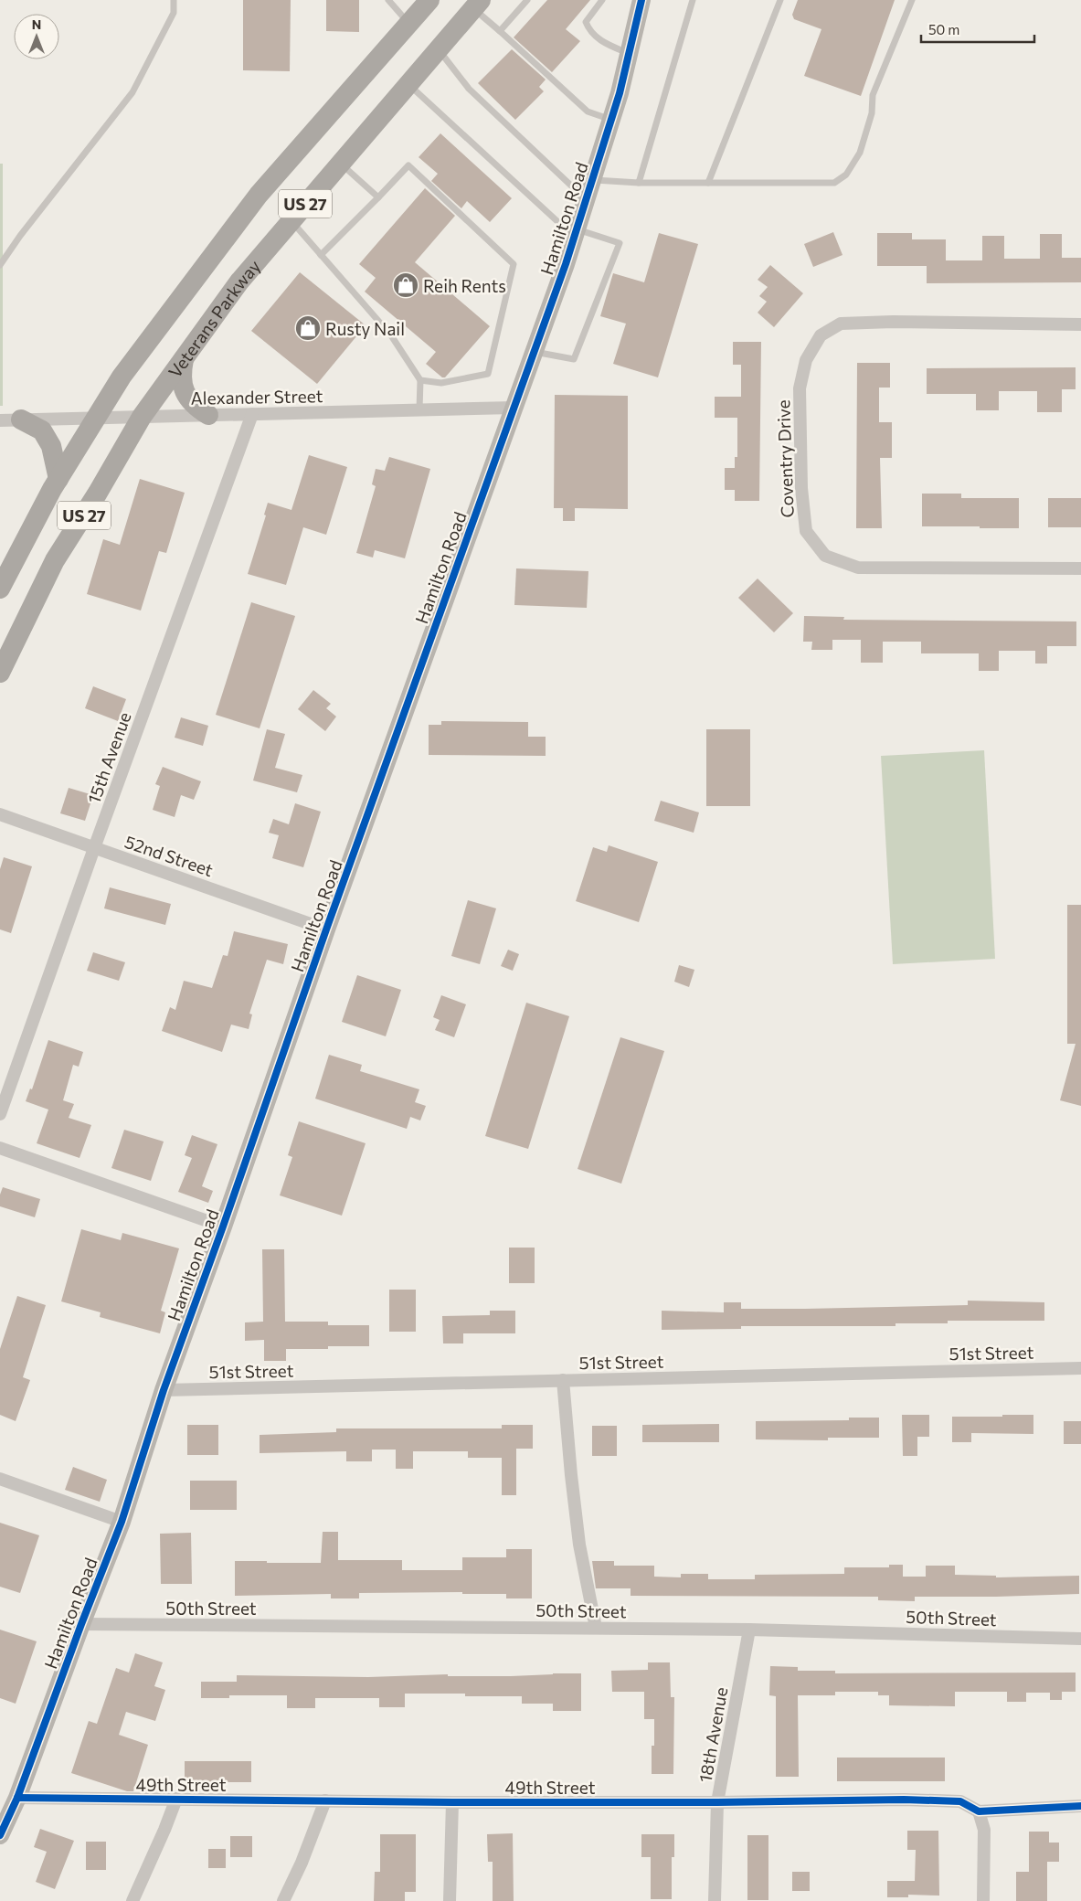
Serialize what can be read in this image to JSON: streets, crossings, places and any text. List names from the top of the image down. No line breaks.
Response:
{"streets":{"main road":["US 27","Veterans Parkway"],"street":["Hamilton Road","Alexander Street","Coventry Drive","15th Avenue","52nd Street","51st Street","50th Street","18th Avenue","49th Street"]},"crossings":[["US 27","Alexander Street"],["Hamilton Road","Alexander Street"],["Hamilton Road","52nd Street"],["Hamilton Road","51st Street"],["Hamilton Road","50th Street"],["Hamilton Road","49th Street"],["Veterans Parkway","Alexander Street"],["Alexander Street","15th Avenue"],["15th Avenue","52nd Street"],["50th Street","18th Avenue"],["18th Avenue","49th Street"]],"places":{"shop":["Reih Rents","Rusty Nail"]},"scale_bar":"50 m","north":"top"}
